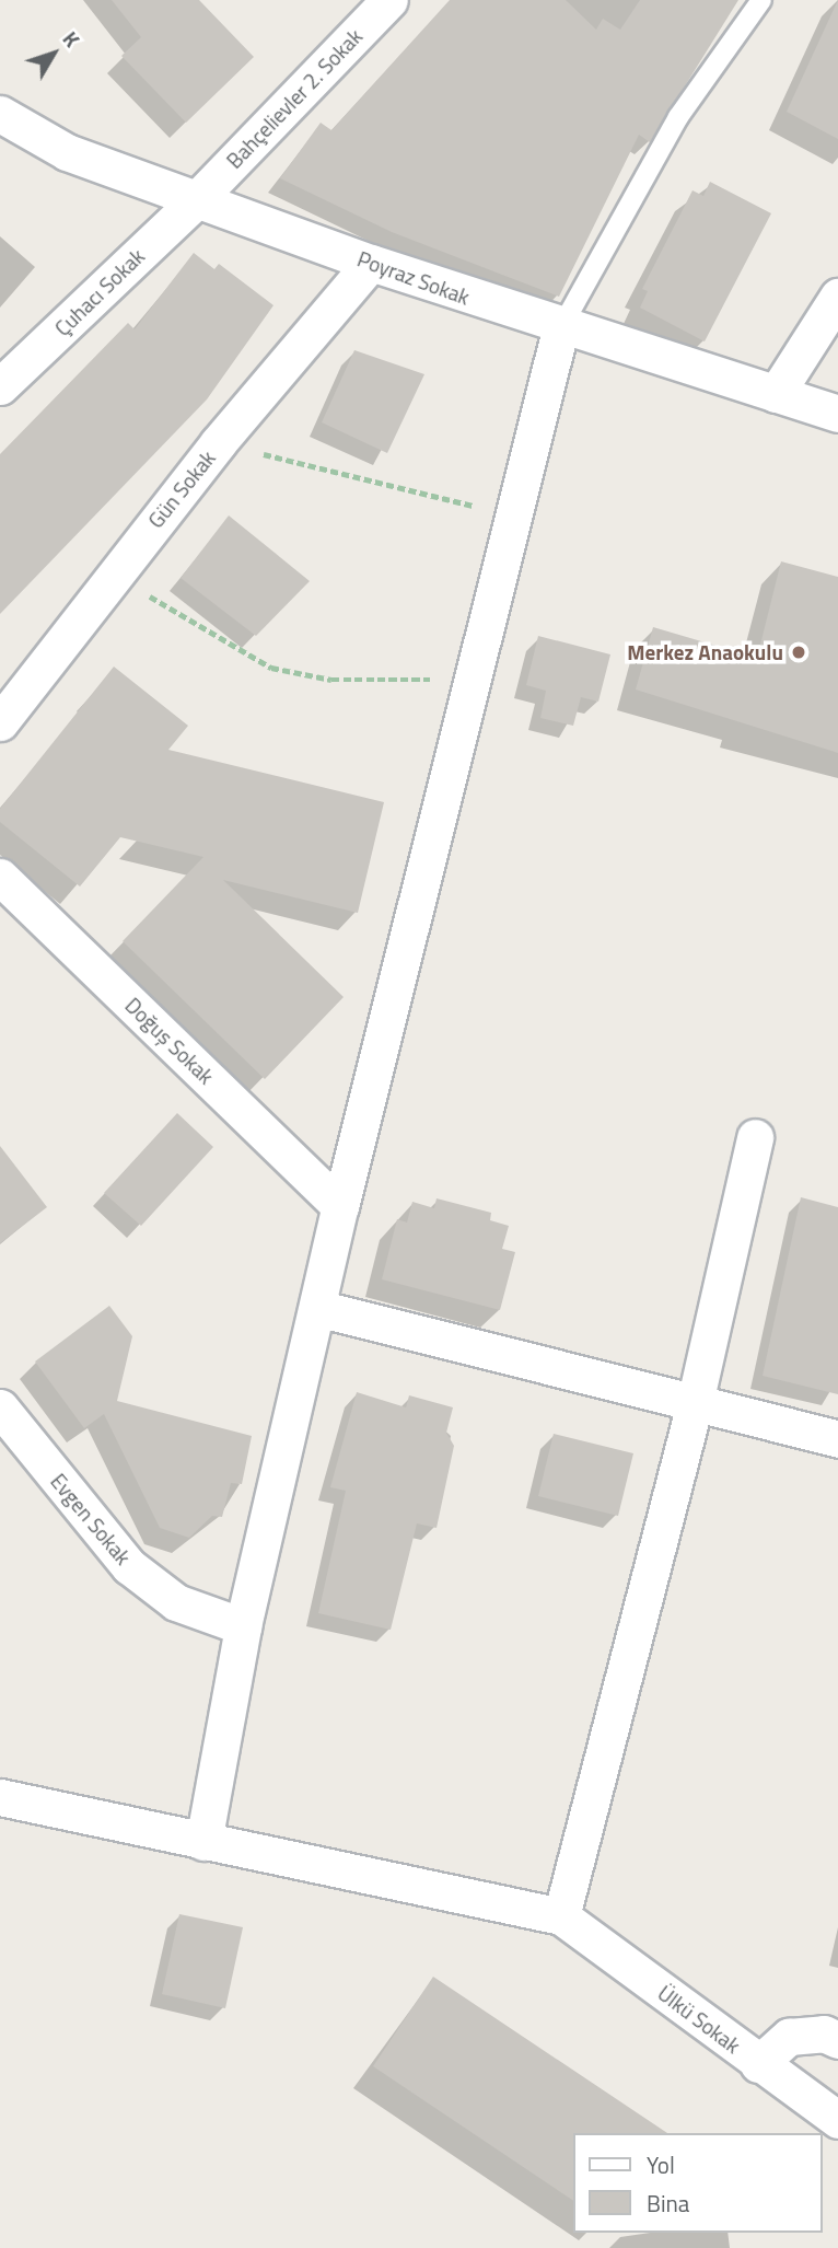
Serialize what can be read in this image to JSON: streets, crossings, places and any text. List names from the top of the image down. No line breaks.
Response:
{"streets":{"street":["Bahçelievler 2. Sokak","Poyraz Sokak","Çuhacı Sokak","Gün Sokak","Doğuş Sokak","Evgen Sokak","Ülkü Sokak"]},"crossings":[["Bahçelievler 2. Sokak","Poyraz Sokak"],["Bahçelievler 2. Sokak","Çuhacı Sokak"],["Poyraz Sokak","Çuhacı Sokak"],["Poyraz Sokak","Gün Sokak"]],"places":["Merkez Anaokulu"],"legend":["Yol","Bina"],"north":"top right"}
